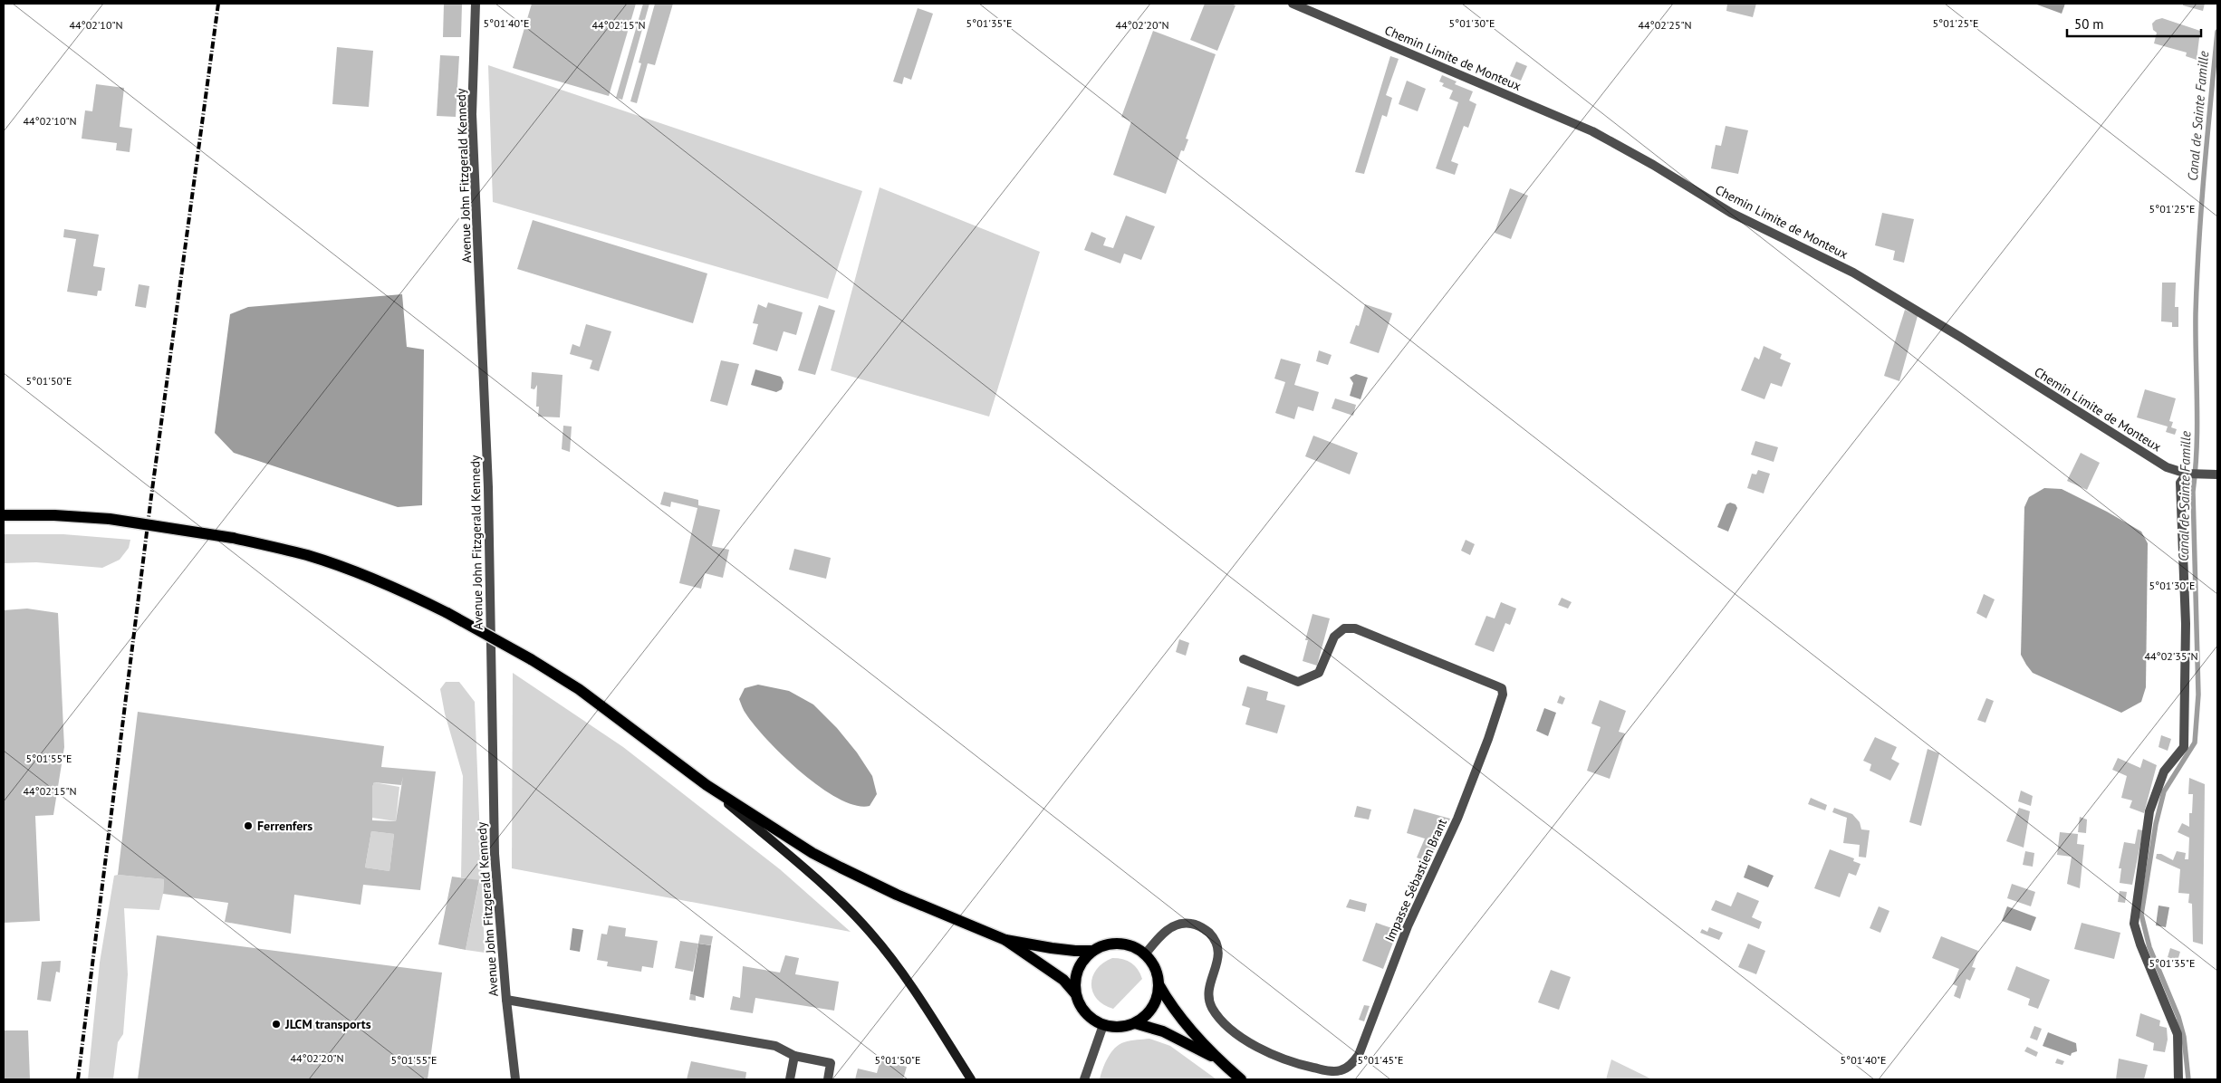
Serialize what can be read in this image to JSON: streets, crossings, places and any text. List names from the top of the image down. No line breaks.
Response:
{"streets":{"street":["Chemin Limite de Monteux","Avenue John Fitzgerald Kennedy","Impasse Sébastien Brant"]},"water":["Canal de Sainte Famille"],"places":["Ferrenfers","JLCM transports"],"scale_bar":"50 m","coordinates":["5°01'25\"E","5°01'40\"E","5°01'35\"E","5°01'30\"E","44°02'15\"N","44°02'20\"N","44°02'10\"N","44°02'25\"N","5°01'50\"E","44°02'35\"N","5°01'55\"E","5°01'45\"E"]}
